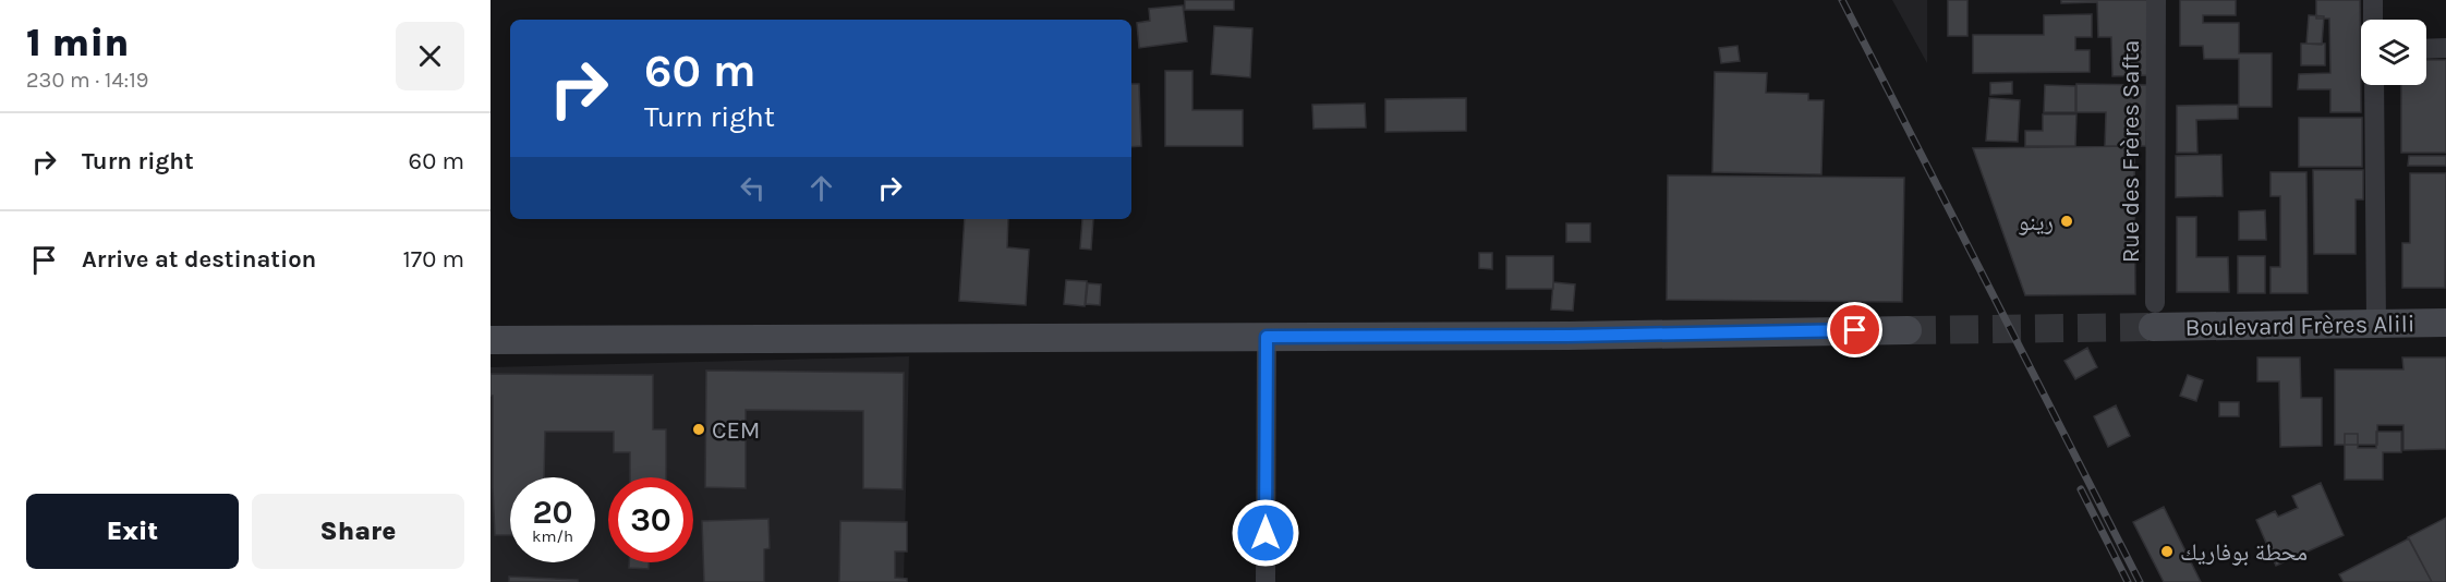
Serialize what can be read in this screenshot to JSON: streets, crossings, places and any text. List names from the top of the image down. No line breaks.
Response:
{"streets":{"main road":["Boulevard Frères Alili"],"street":["Rue des Frères Safta"]},"crossings":[["Rue des Frères Safta","Boulevard Frères Alili"]],"places":["رينو","CEM","محطة بوفاريك"],"page":{"heading":["1 min","230 m · 14:19"],"turn":["60 m","Turn right"],"list":[{"name":"Turn right","value":"60 m"},{"name":"Arrive at destination","value":"170 m"}],"speed":"20 km/h","limit":"30","buttons":["Exit","Share"]}}
